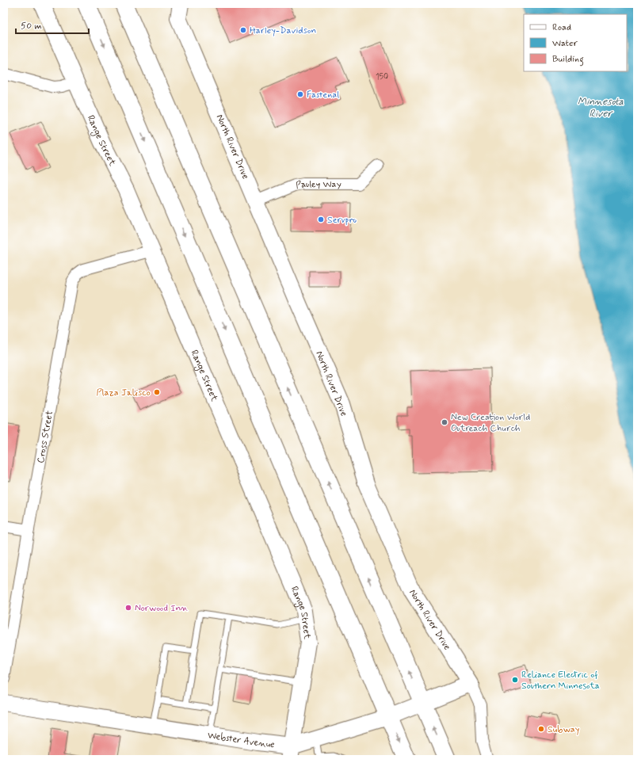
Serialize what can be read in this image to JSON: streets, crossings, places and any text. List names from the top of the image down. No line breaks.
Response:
{"streets":{"street":["Range Street","North River Drive","Pauley Way","Cross Street","Webster Avenue"]},"crossings":[["Range Street","Cross Street"],["Range Street","Webster Avenue"],["North River Drive","Pauley Way"],["North River Drive","Webster Avenue"]],"water":["Minnesota River"],"places":["Harley-Davidson","Fastenal","Servpro","Plaza Jalisco","New Creation World Outreach Church","Norwood Inn","Reliance Electric of Southern Minnesota","Subway"],"house_numbers":["150"],"legend":["Road","Water","Building"],"scale_bar":"50 m"}
